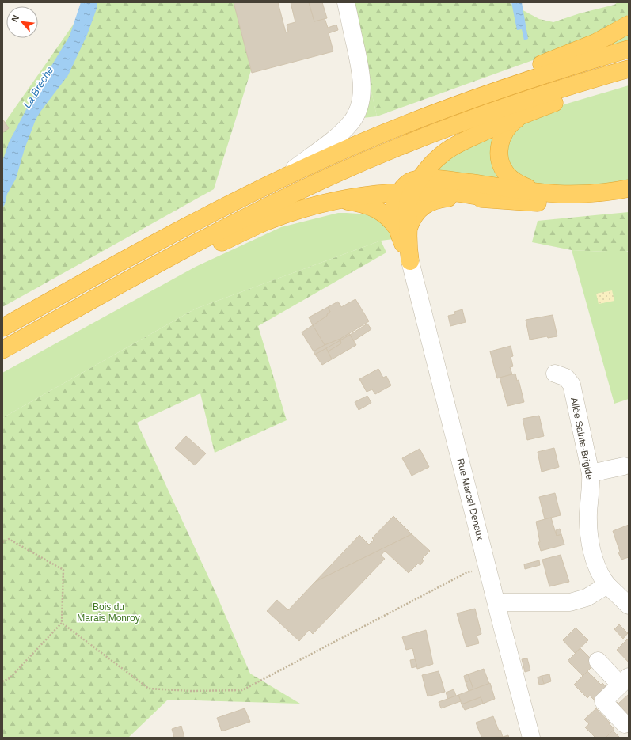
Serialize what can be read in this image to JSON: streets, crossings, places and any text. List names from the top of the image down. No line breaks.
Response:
{"streets":{"street":["Allée Sainte-Brigide","Rue Marcel Deneux"]},"water":["La Brèche"],"parks":["Bois du Marais Monroy"],"north":"top left"}
